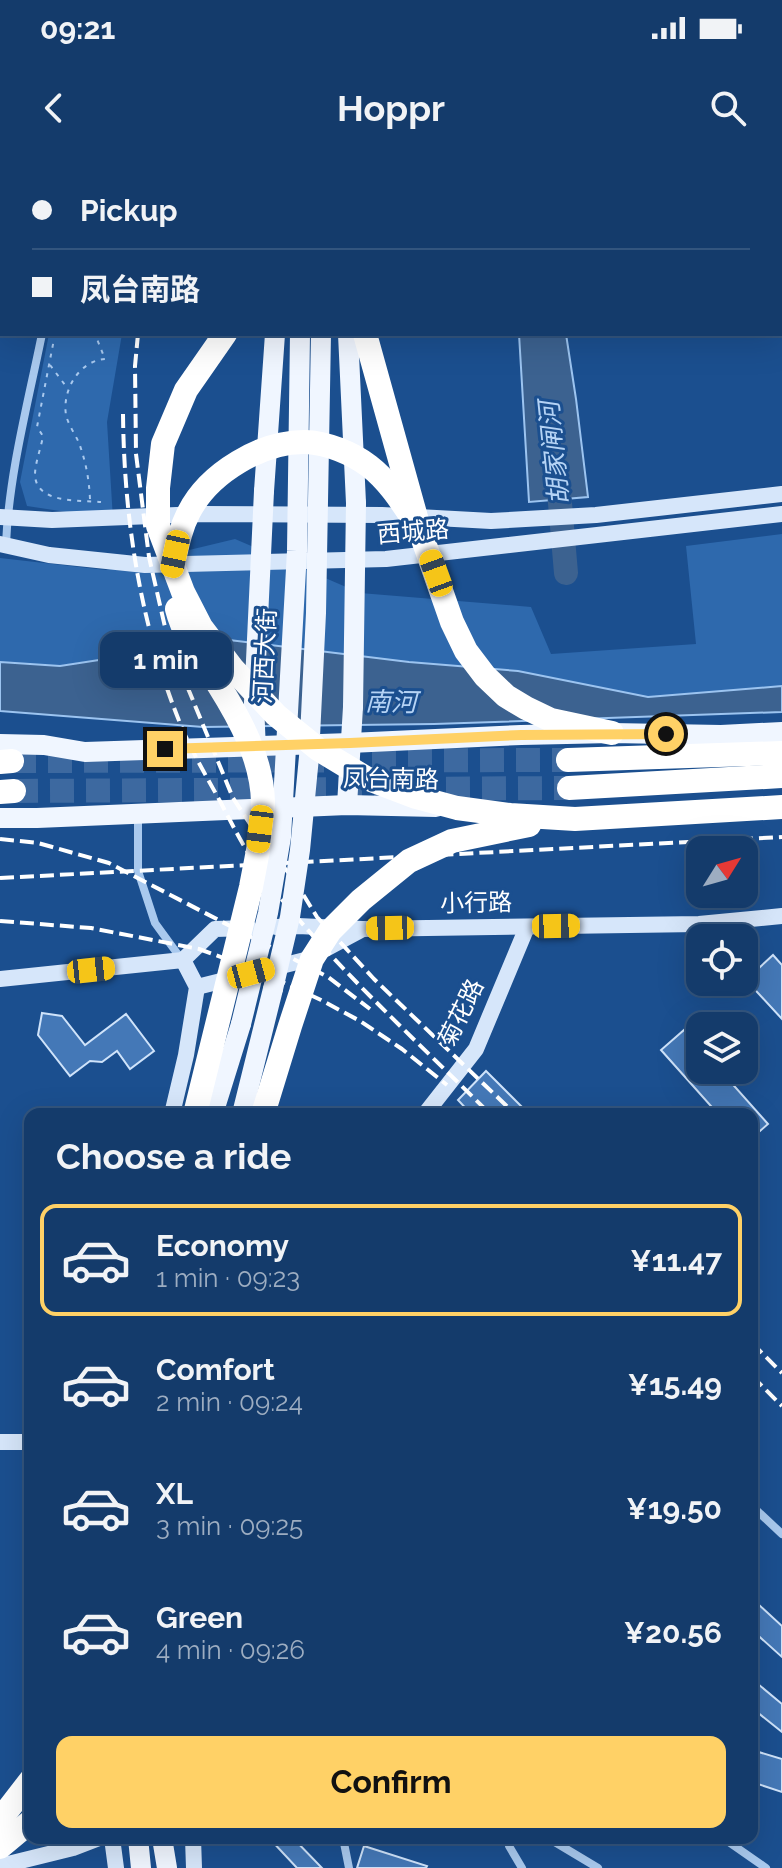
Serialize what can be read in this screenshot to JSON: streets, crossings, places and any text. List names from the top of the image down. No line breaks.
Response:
{"streets":{"main road":["河西大街","凤台南路"],"street":["西城路","小行路","菊花路"]},"crossings":[["小行路","菊花路"]],"water":["胡家闸河","南河"],"north":"top right","page":{"status":"09:21","header":"Hoppr","banner":["Pickup","凤台南路"],"bubble":"1 min","heading":"Choose a ride","list":[{"name":"Economy","note":"1 min · 09:23","value":"¥11.47"},{"name":"Comfort","note":"2 min · 09:24","value":"¥15.49"},{"name":"XL","note":"3 min · 09:25","value":"¥19.50"},{"name":"Green","note":"4 min · 09:26","value":"¥20.56"}],"buttons":"Confirm"}}
